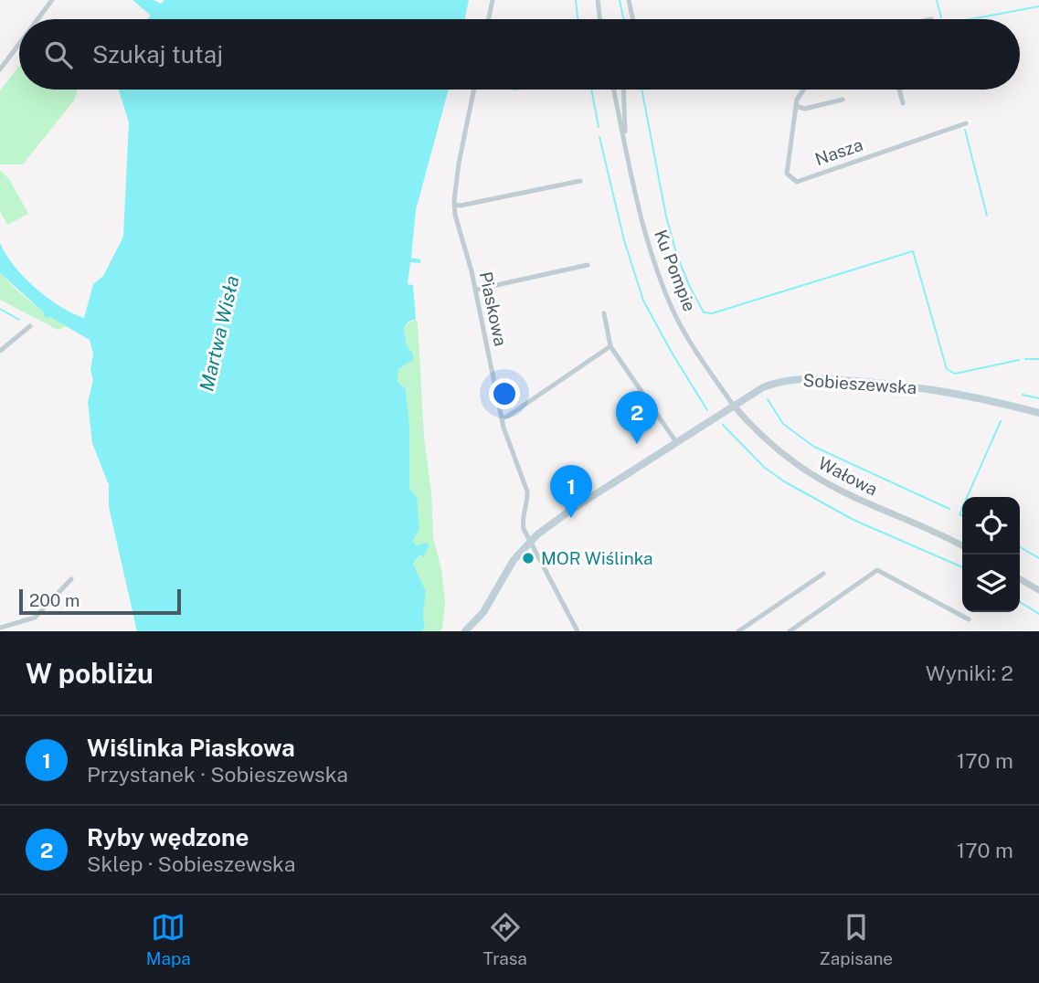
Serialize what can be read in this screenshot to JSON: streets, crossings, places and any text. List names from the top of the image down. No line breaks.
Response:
{"streets":{"main road":["Sobieszewska"],"street":["Nasza","Ku Pompie","Piaskowa","Wałowa"]},"crossings":[["Ku Pompie","Sobieszewska"],["Ku Pompie","Wałowa"],["Piaskowa","Sobieszewska"],["Sobieszewska","Wałowa"]],"water":["Martwa Wisła"],"places":["MOR Wiślinka"],"scale_bar":"200 m","page":{"search":"Szukaj tutaj","pins":["2","1"],"scale":"200 m","heading":["W pobliżu","Wyniki: 2"],"list":[{"mark":"1","name":"Wiślinka Piaskowa","note":"Przystanek · Sobieszewska","value":"170 m"},{"mark":"2","name":"Ryby wędzone","note":"Sklep · Sobieszewska","value":"170 m"}],"nav":["Mapa","Trasa","Zapisane"]}}
